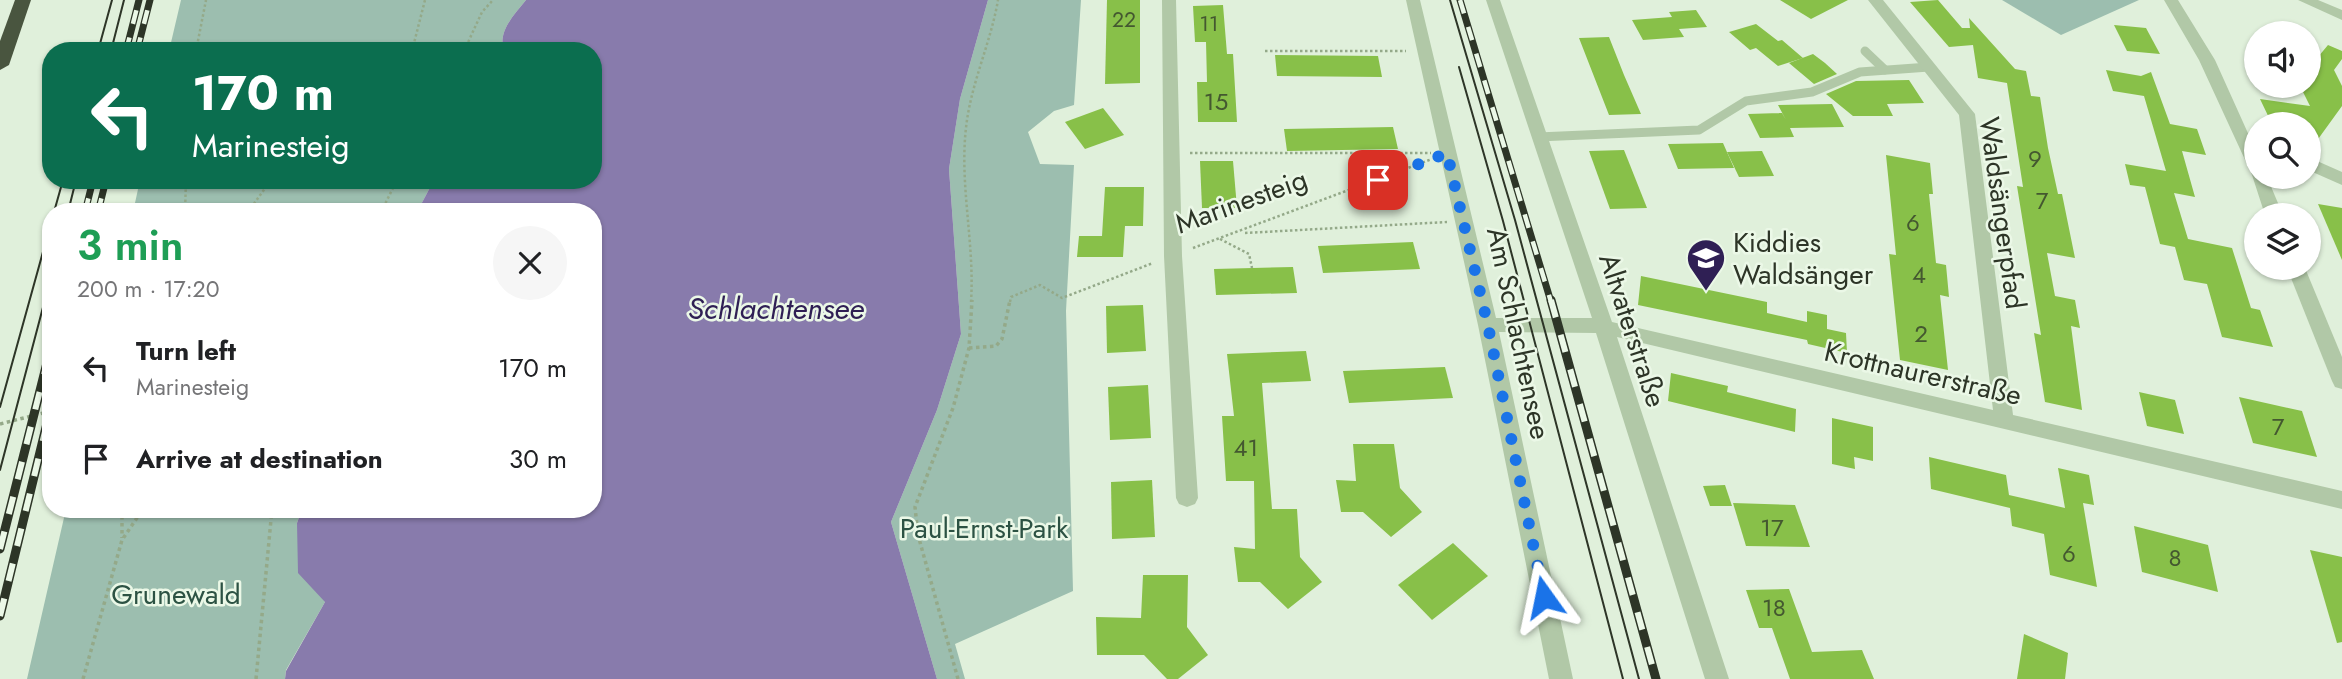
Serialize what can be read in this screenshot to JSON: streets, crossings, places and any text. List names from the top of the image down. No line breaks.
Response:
{"streets":{"street":["Marinesteig","Waldsängerpfad","Altvaterstraße","Am Schlachtensee","Krottnaurerstraße"]},"crossings":[["Marinesteig","Am Schlachtensee"],["Waldsängerpfad","Krottnaurerstraße"],["Altvaterstraße","Krottnaurerstraße"],["Am Schlachtensee","Krottnaurerstraße"]],"water":["Schlachtensee"],"parks":["Paul-Ernst-Park","Grunewald"],"places":{"school or university":["Kiddies Waldsänger"]},"house_numbers":["22","11","15","9","7","6","4","2","7","41","17","6","8","18"],"page":{"turn":["170 m","Marinesteig"],"heading":["3 min","200 m · 17:20"],"list":[{"name":"Turn left","note":"Marinesteig","value":"170 m"},{"name":"Arrive at destination","value":"30 m"}]}}
